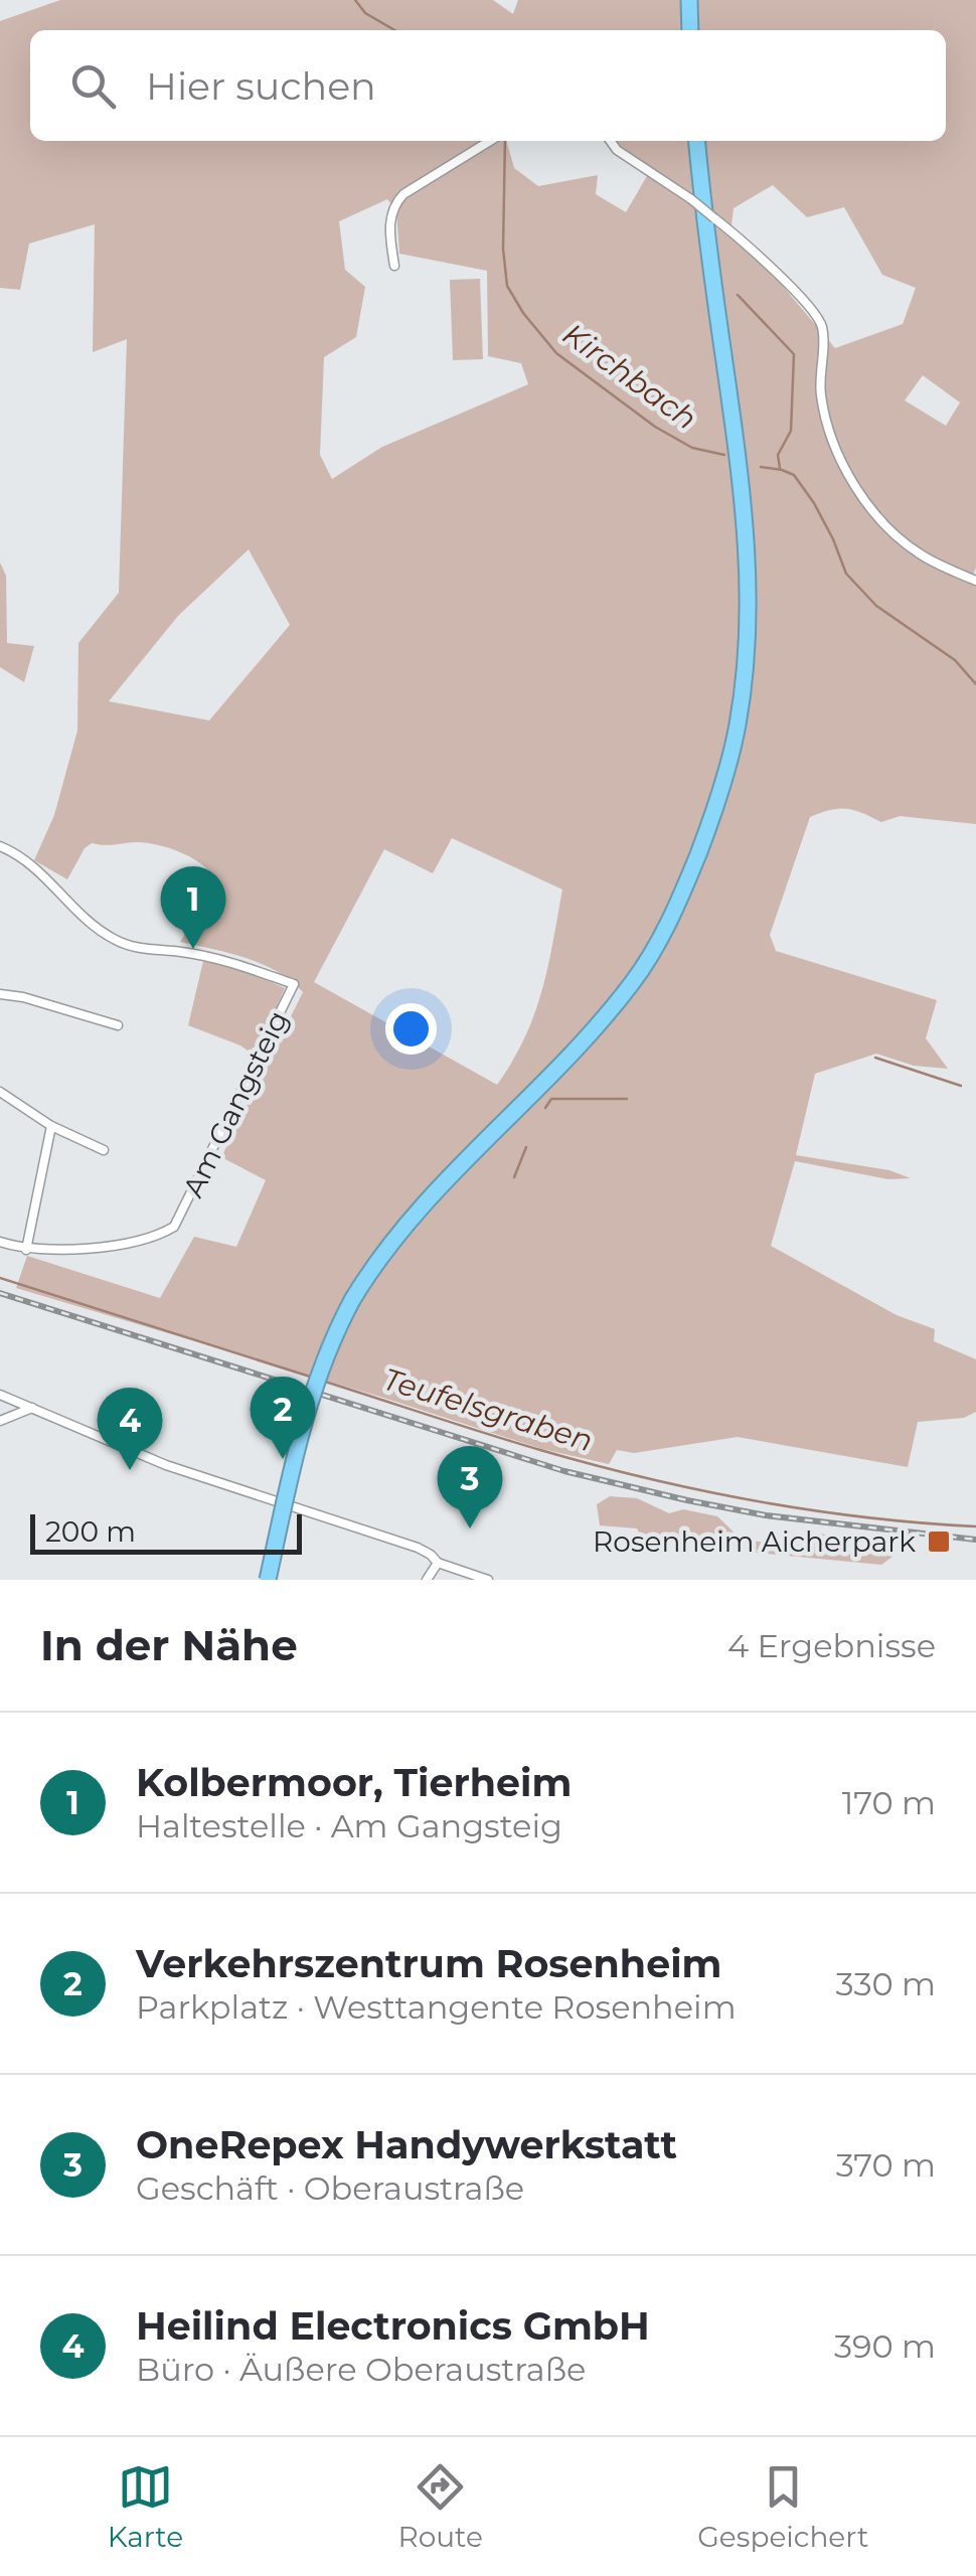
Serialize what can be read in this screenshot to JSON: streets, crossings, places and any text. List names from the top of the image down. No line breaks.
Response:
{"streets":{"street":["Am Gangsteig"]},"water":["Kirchbach","Teufelsgraben"],"places":{"transit":["Rosenheim Aicherpark"]},"scale_bar":"200 m","page":{"search":"Hier suchen","pins":["1","2","4","3"],"scale":"200 m","heading":["In der Nähe","4 Ergebnisse"],"list":[{"mark":"1","name":"Kolbermoor, Tierheim","note":"Haltestelle · Am Gangsteig","value":"170 m"},{"mark":"2","name":"Verkehrszentrum Rosenheim","note":"Parkplatz · Westtangente Rosenheim","value":"330 m"},{"mark":"3","name":"OneRepex Handywerkstatt","note":"Geschäft · Oberaustraße","value":"370 m"},{"mark":"4","name":"Heilind Electronics GmbH","note":"Büro · Äußere Oberaustraße","value":"390 m"}],"nav":["Karte","Route","Gespeichert"]}}
